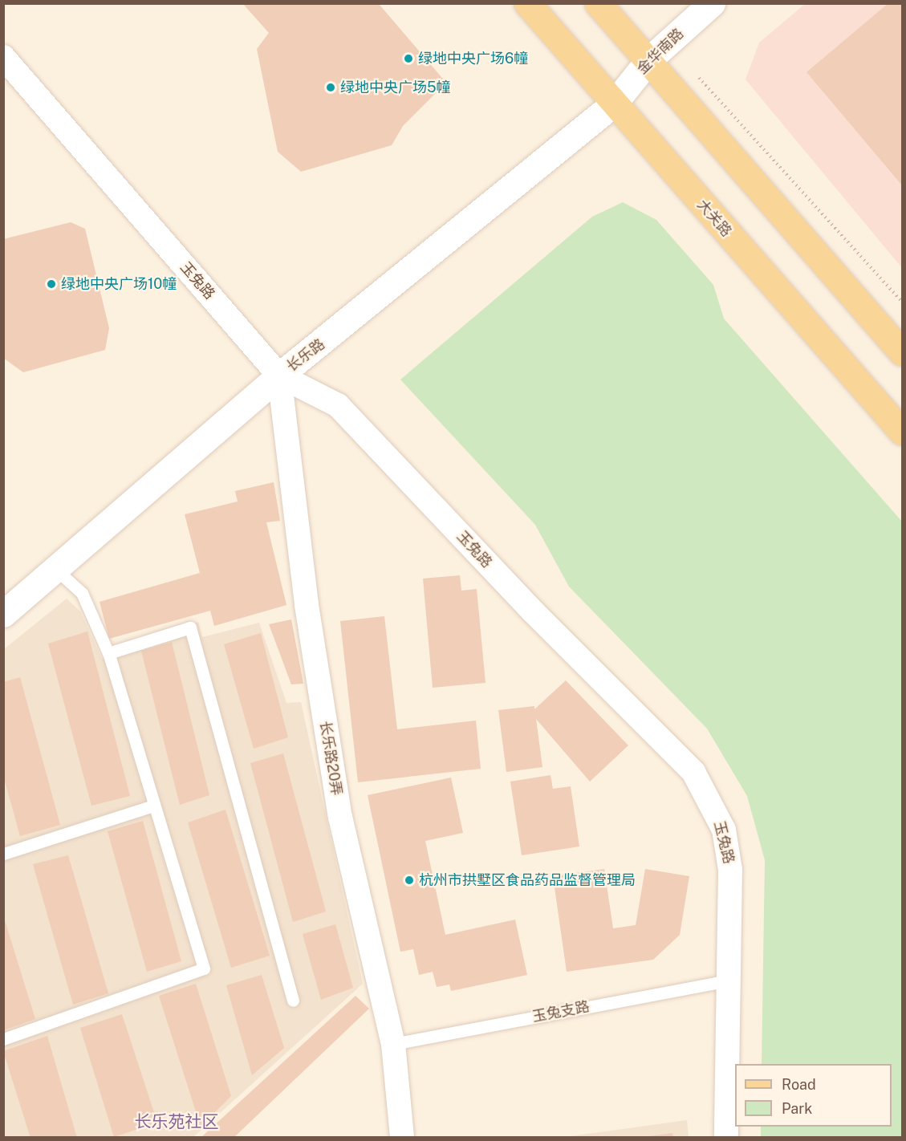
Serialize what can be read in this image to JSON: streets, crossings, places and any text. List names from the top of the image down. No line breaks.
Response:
{"streets":{"main road":["大关路"],"street":["金华南路","玉兔路","长乐路","长乐路20弄"],"lane":["玉兔支路"]},"crossings":[["金华南路","大关路"],["金华南路","长乐路"],["大关路","长乐路"],["玉兔路","长乐路"],["玉兔路","长乐路20弄"],["玉兔路","玉兔支路"],["长乐路","长乐路20弄"],["长乐路20弄","玉兔支路"]],"districts":["长乐苑社区"],"places":["绿地中央广场6幢","绿地中央广场5幢","绿地中央广场10幢","杭州市拱墅区食品药品监督管理局"],"legend":["Road","Park"]}
